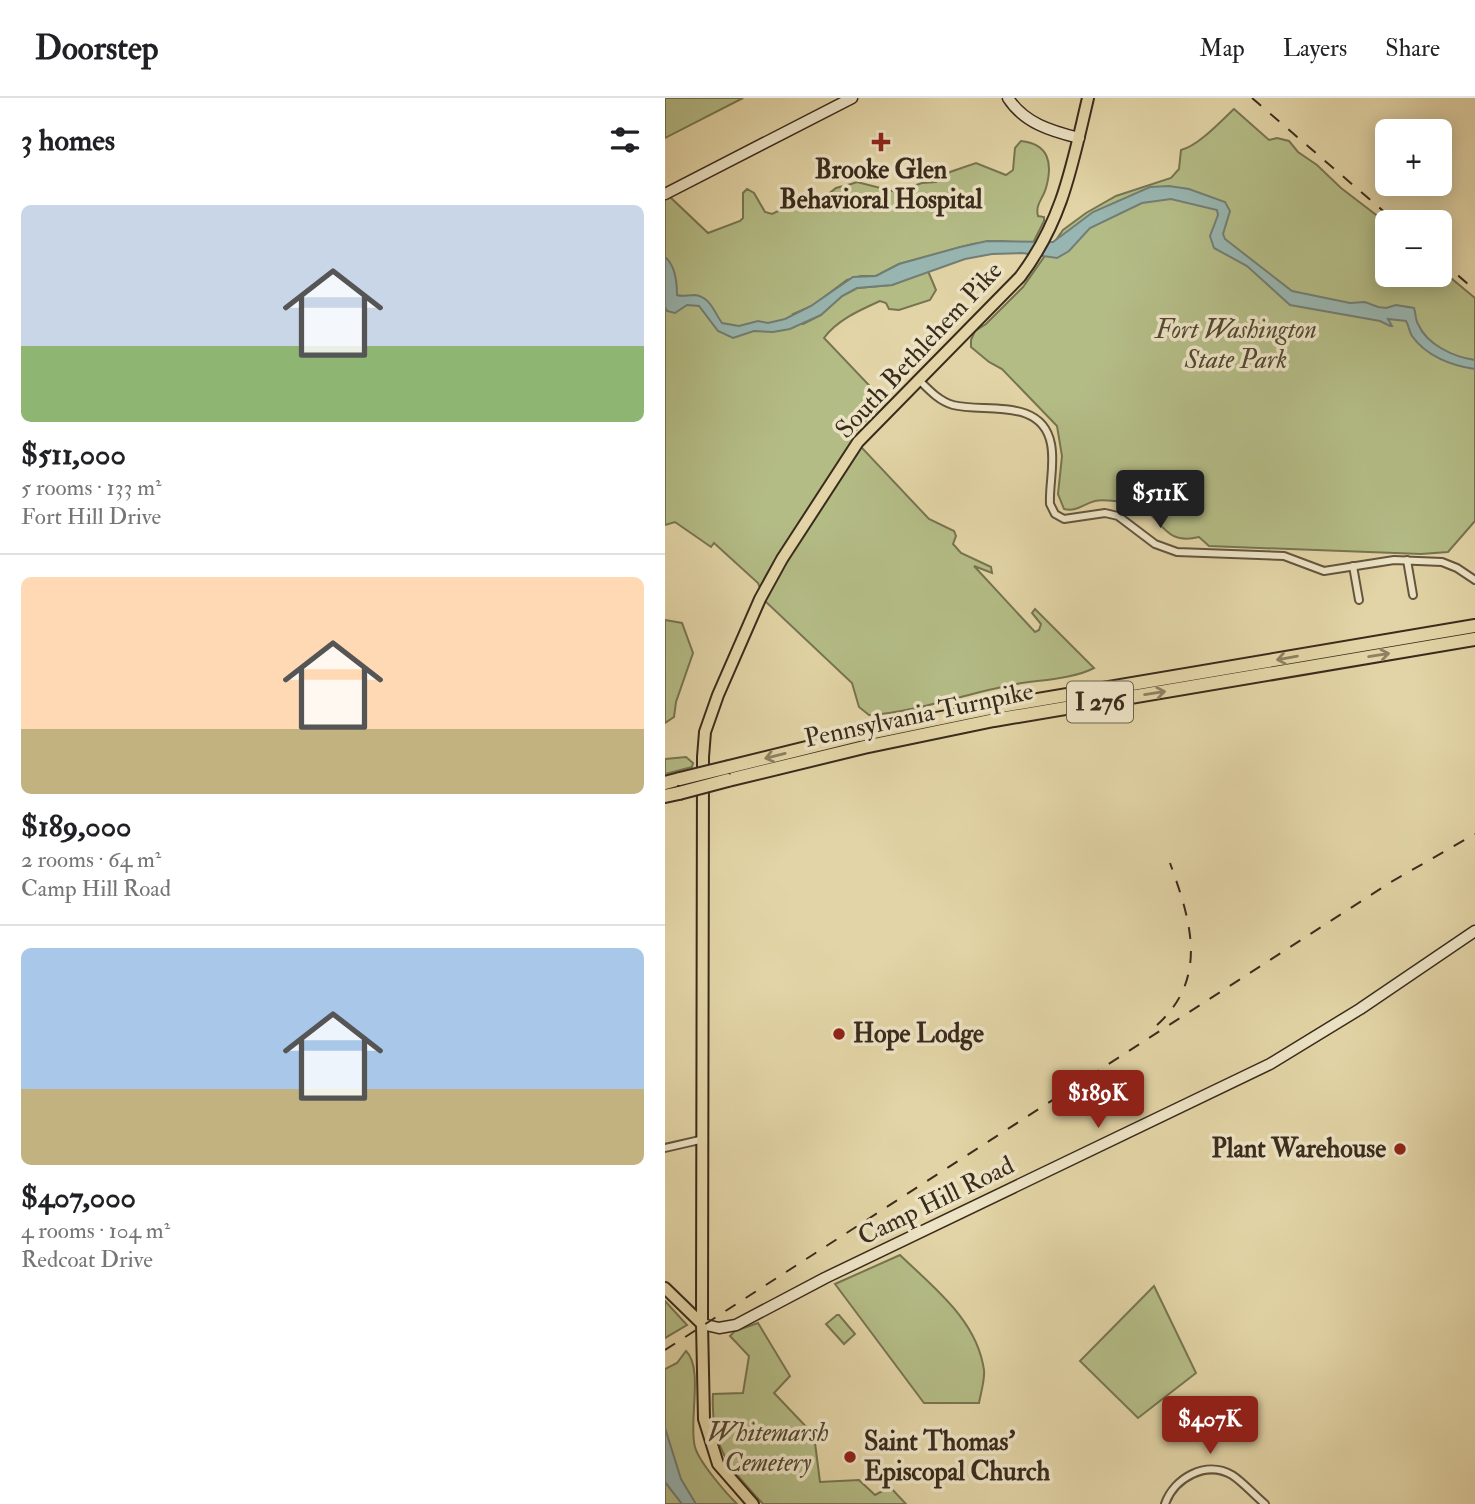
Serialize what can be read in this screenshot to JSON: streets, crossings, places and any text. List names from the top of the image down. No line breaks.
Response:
{"streets":{"highway":["I 276","Pennsylvania Turnpike"],"main road":["South Bethlehem Pike"],"street":["Camp Hill Road"]},"crossings":[["South Bethlehem Pike","Camp Hill Road"]],"parks":["Fort Washington State Park","Whitemarsh Cemetery"],"places":{"health":["Brooke Glen Behavioral Hospital"],"other":["Hope Lodge","Plant Warehouse","Saint Thomas' Episcopal Church"]},"page":{"header":"Doorstep","nav":["Map","Layers","Share"],"heading":"3 homes","map_buttons":["+","−"],"list":[{"name":"$511,000","note":"5 rooms · 133 m² · Fort Hill Drive"},{"name":"$189,000","note":"2 rooms · 64 m² · Camp Hill Road"},{"name":"$407,000","note":"4 rooms · 104 m² · Redcoat Drive"}],"price":["$511K","$189K","$407K"]}}
